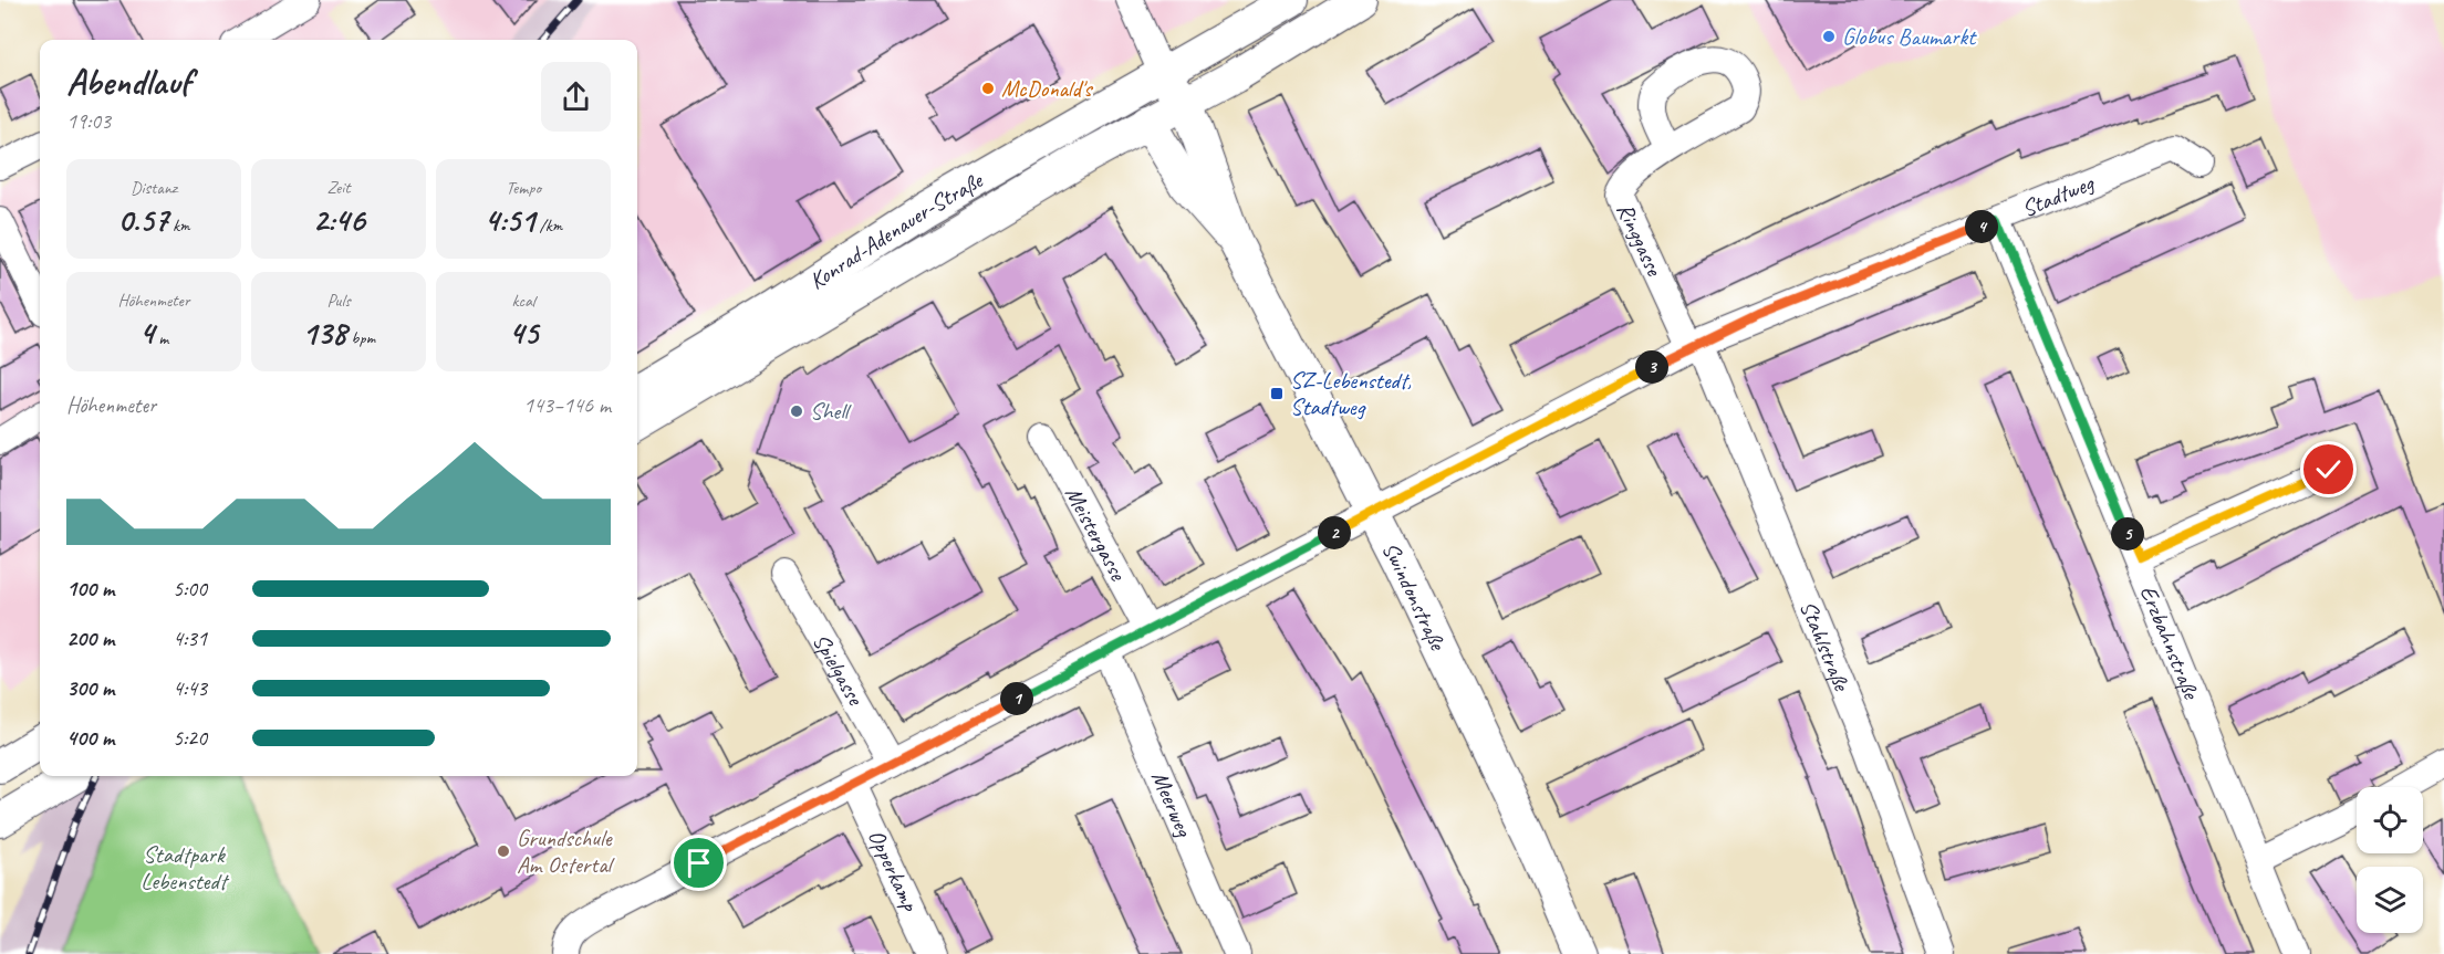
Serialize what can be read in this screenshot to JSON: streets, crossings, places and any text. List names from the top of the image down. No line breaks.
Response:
{"streets":{"street":["Stadtweg","Konrad-Adenauer-Straße","Ringgasse","Meistergasse","Swindonstraße","Erzbahnstraße","Stahlstraße","Spielgasse","Meerweg","Opperkamp"]},"crossings":[["Stadtweg","Ringgasse"],["Stadtweg","Meistergasse"],["Stadtweg","Swindonstraße"],["Stadtweg","Erzbahnstraße"],["Stadtweg","Stahlstraße"],["Stadtweg","Spielgasse"],["Stadtweg","Meerweg"],["Stadtweg","Opperkamp"],["Konrad-Adenauer-Straße","Swindonstraße"],["Ringgasse","Stahlstraße"]],"parks":["Stadtpark Lebenstedt"],"places":{"other":["Globus Baumarkt","McDonald's","Shell","Grundschule Am Ostertal"],"transit":["SZ-Lebenstedt, Stadtweg"]},"page":{"heading":["Abendlauf","19:03"],"stats":[["Distanz","0.57 km"],["Zeit","2:46"],["Tempo","4:51 /km"],["Höhenmeter","4 m"],["Puls","138 bpm"],["kcal","45"]],"pins":["4","3","2","5","1"],"chart":["Höhenmeter","143–146 m"],"list":[{"name":"100 m","note":"5:00"},{"name":"200 m","note":"4:31"},{"name":"300 m","note":"4:43"},{"name":"400 m","note":"5:20"}]}}
